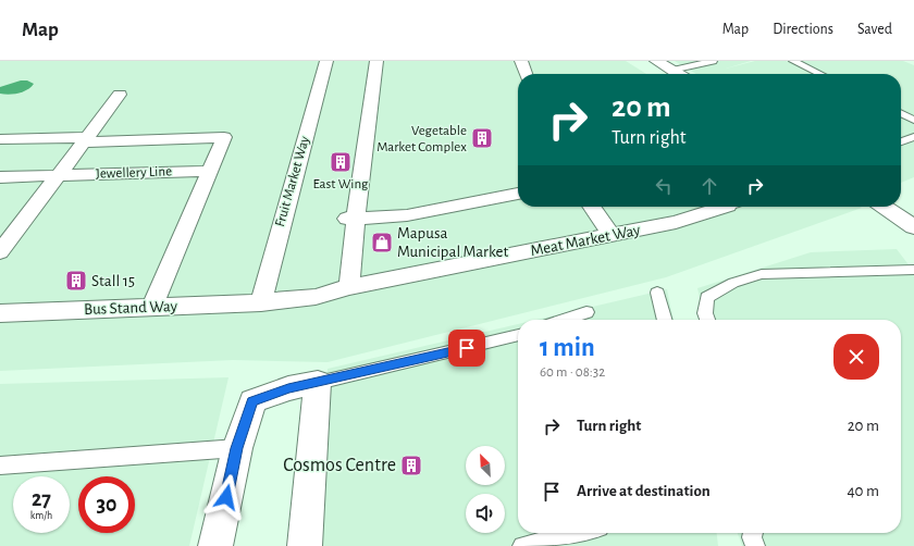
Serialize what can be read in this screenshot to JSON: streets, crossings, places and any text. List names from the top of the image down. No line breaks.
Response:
{"streets":{"street":["Jewellery Line","Fruit Market Way","Meat Market Way","Bus Stand Way"]},"crossings":[["Fruit Market Way","Meat Market Way"],["Fruit Market Way","Bus Stand Way"],["Meat Market Way","Bus Stand Way"]],"places":{"building":["Vegetable Market Complex","East Wing","Stall 15","Cosmos Centre"],"shop":["Mapusa Municipal Market"]},"north":"top left","page":{"header":"Map","nav":["Map","Directions","Saved"],"turn":["20 m","Turn right"],"heading":["1 min","60 m · 08:32"],"list":[{"name":"Turn right","value":"20 m"},{"name":"Arrive at destination","value":"40 m"}],"speed":"27 km/h","limit":"30"}}
